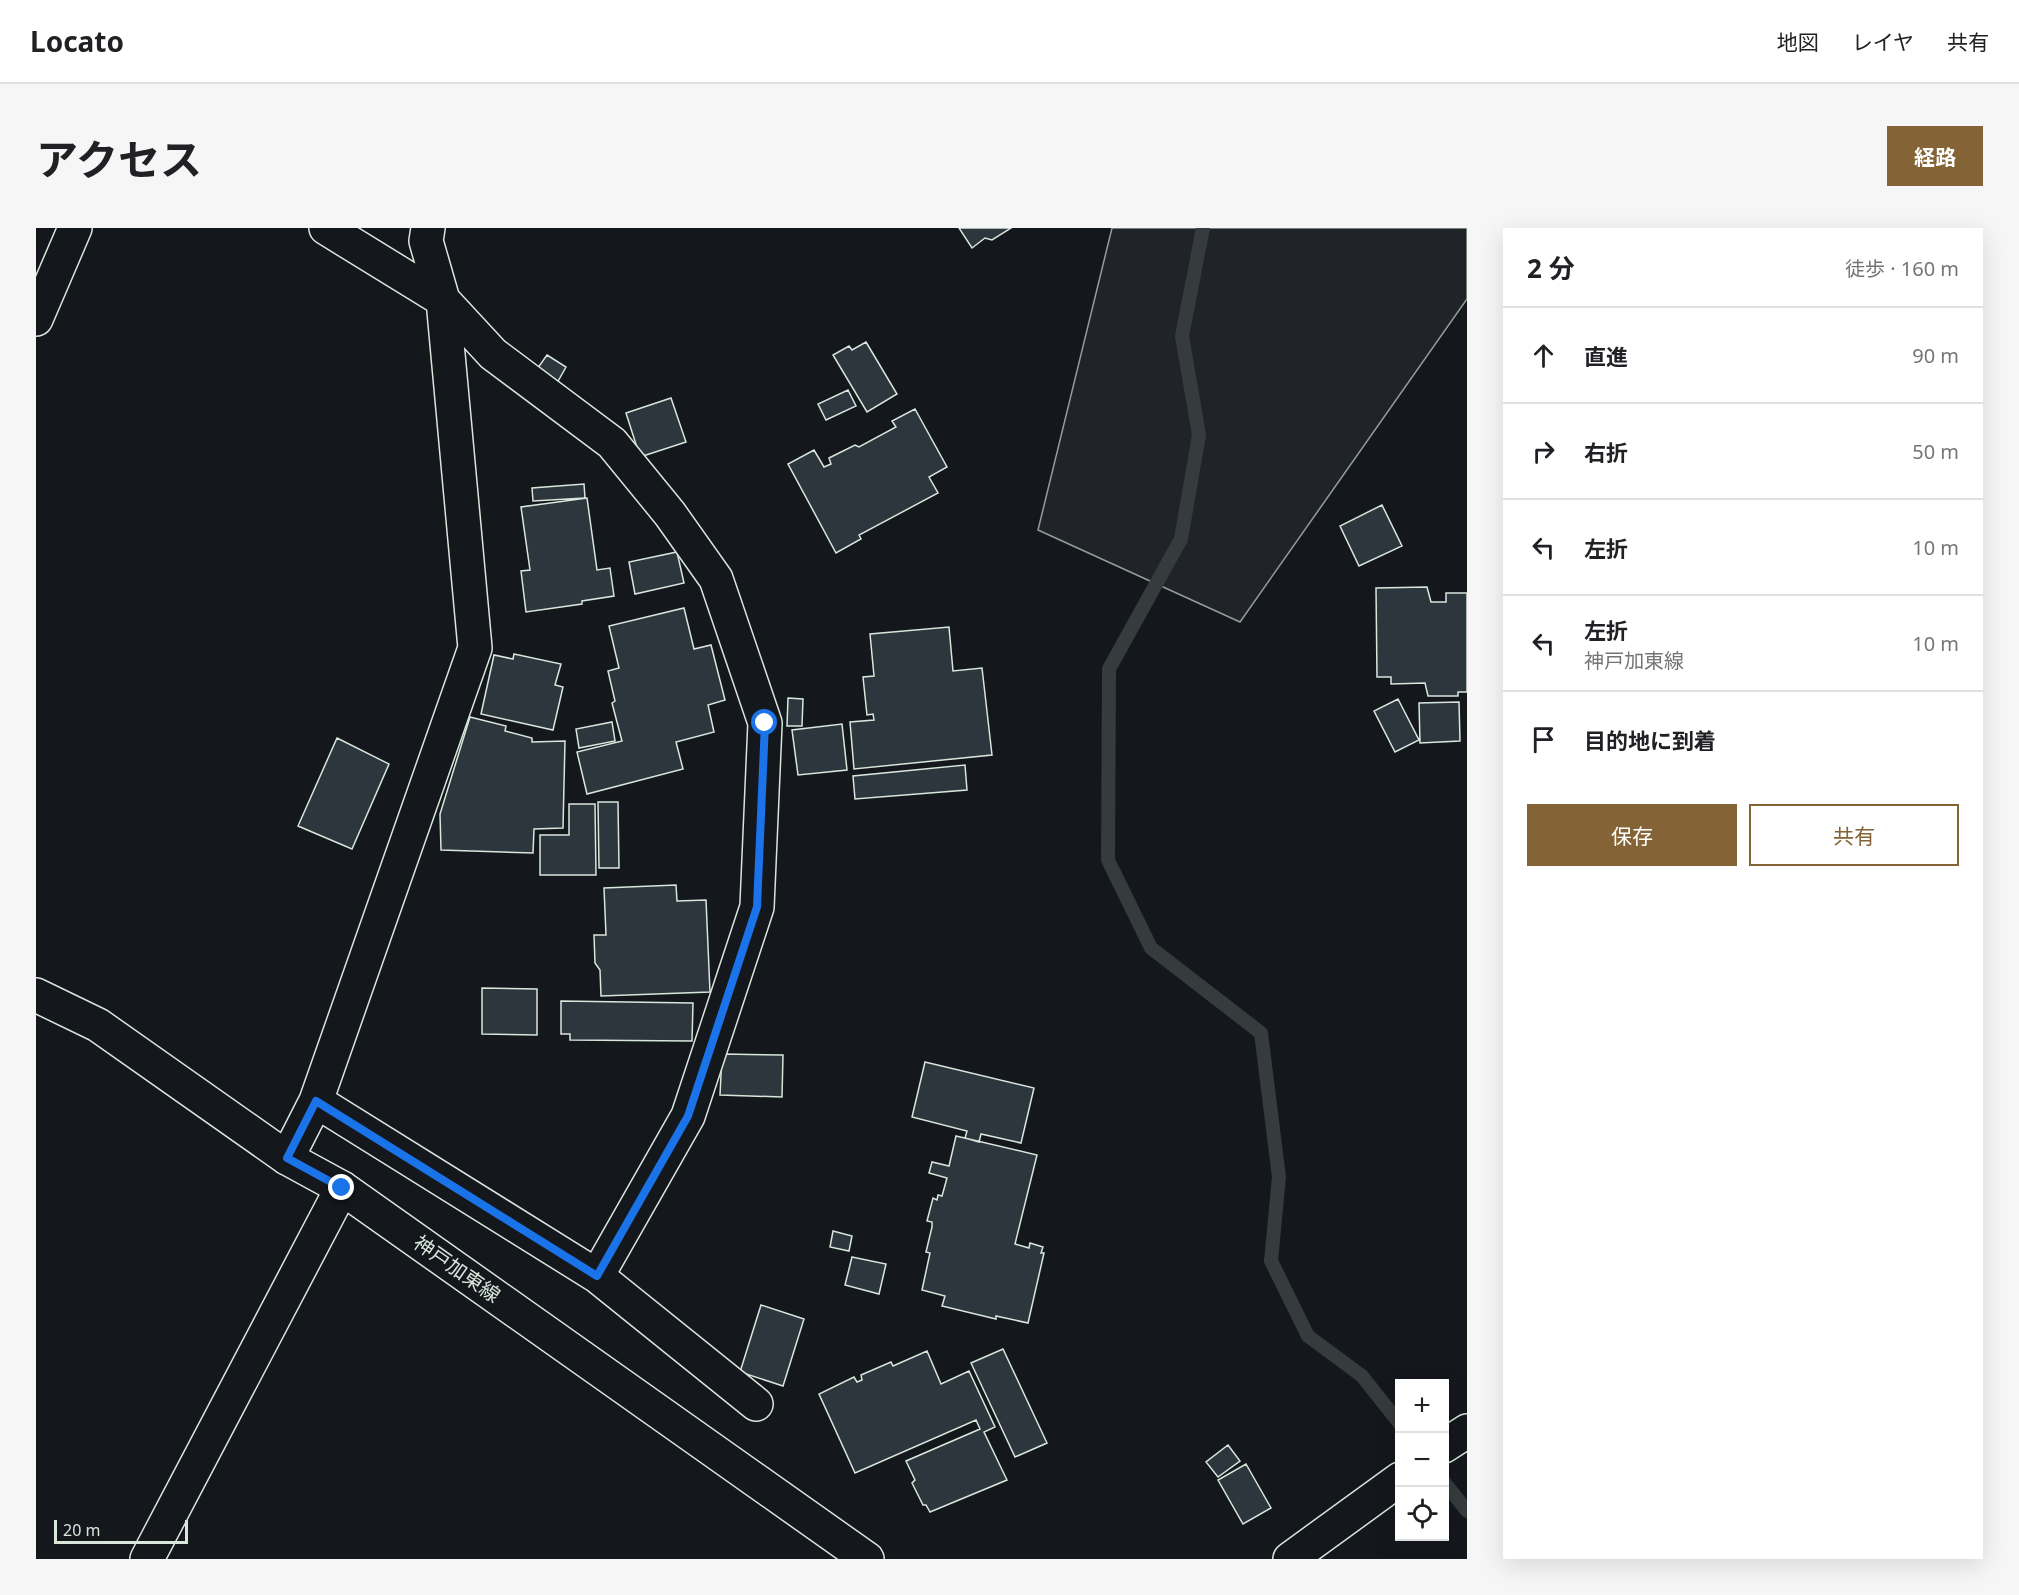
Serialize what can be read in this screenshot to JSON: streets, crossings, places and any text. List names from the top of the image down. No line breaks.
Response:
{"streets":{"street":["神戸加東線"]},"scale_bar":"20 m","page":{"header":"Locato","nav":["地図","レイヤ","共有"],"title":"アクセス","buttons":["経路",["保存","共有"]],"heading":["2 分","徒歩 · 160 m"],"list":[["直進","90 m"],["右折","50 m"],["左折","10 m"],["左折","神戸加東線","10 m"],"目的地に到着"],"map_buttons":["+","−"],"scale":"20 m"}}
